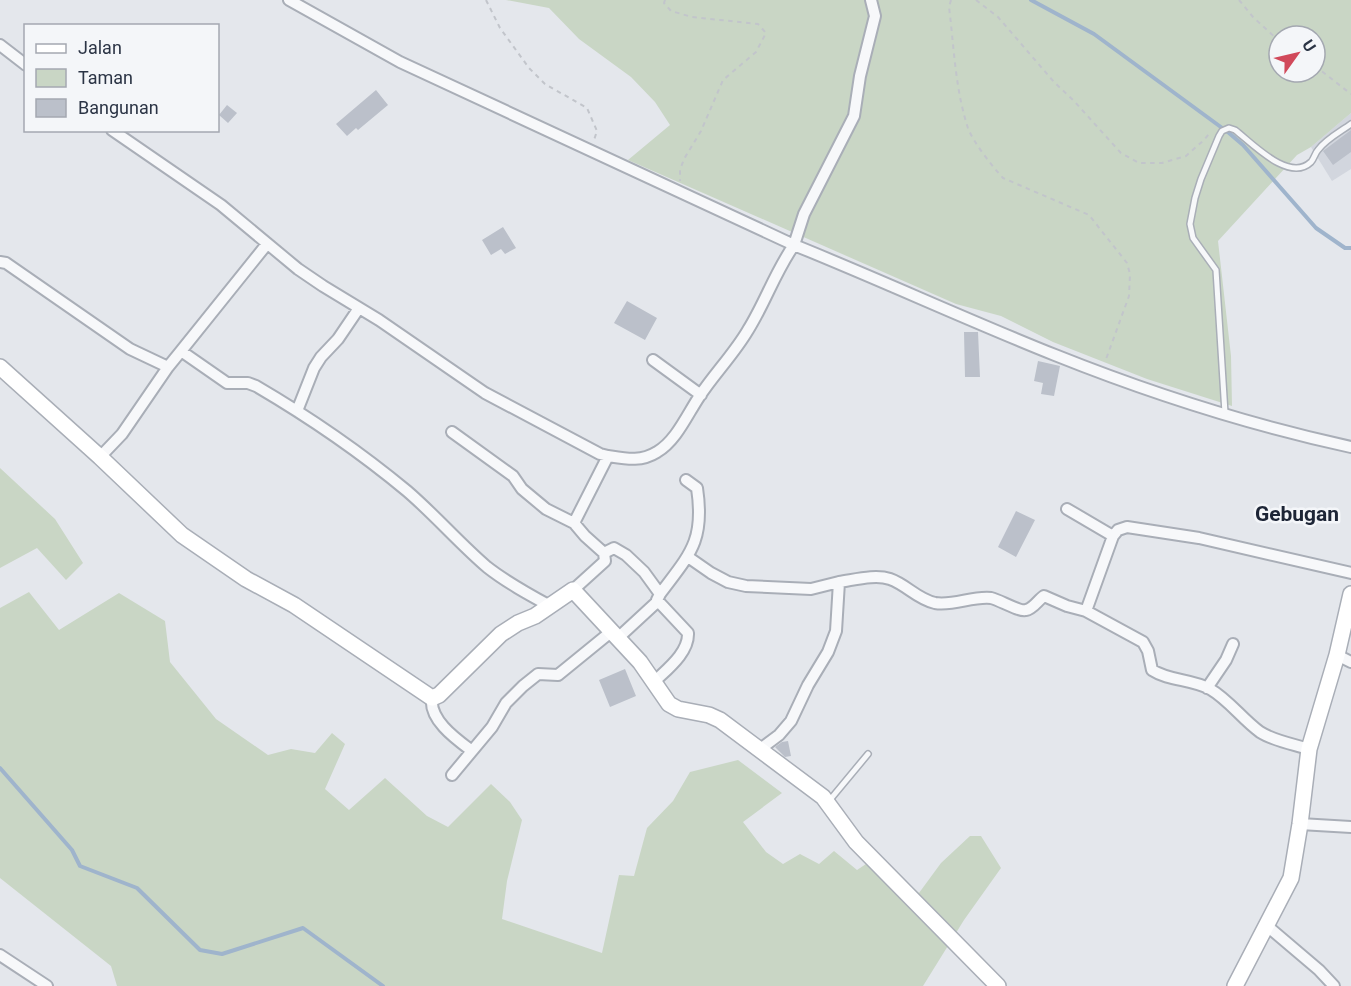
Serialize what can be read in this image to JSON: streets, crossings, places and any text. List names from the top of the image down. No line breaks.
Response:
{"districts":["Gebugan"],"legend":["Jalan","Taman","Bangunan"],"north":"top right"}
